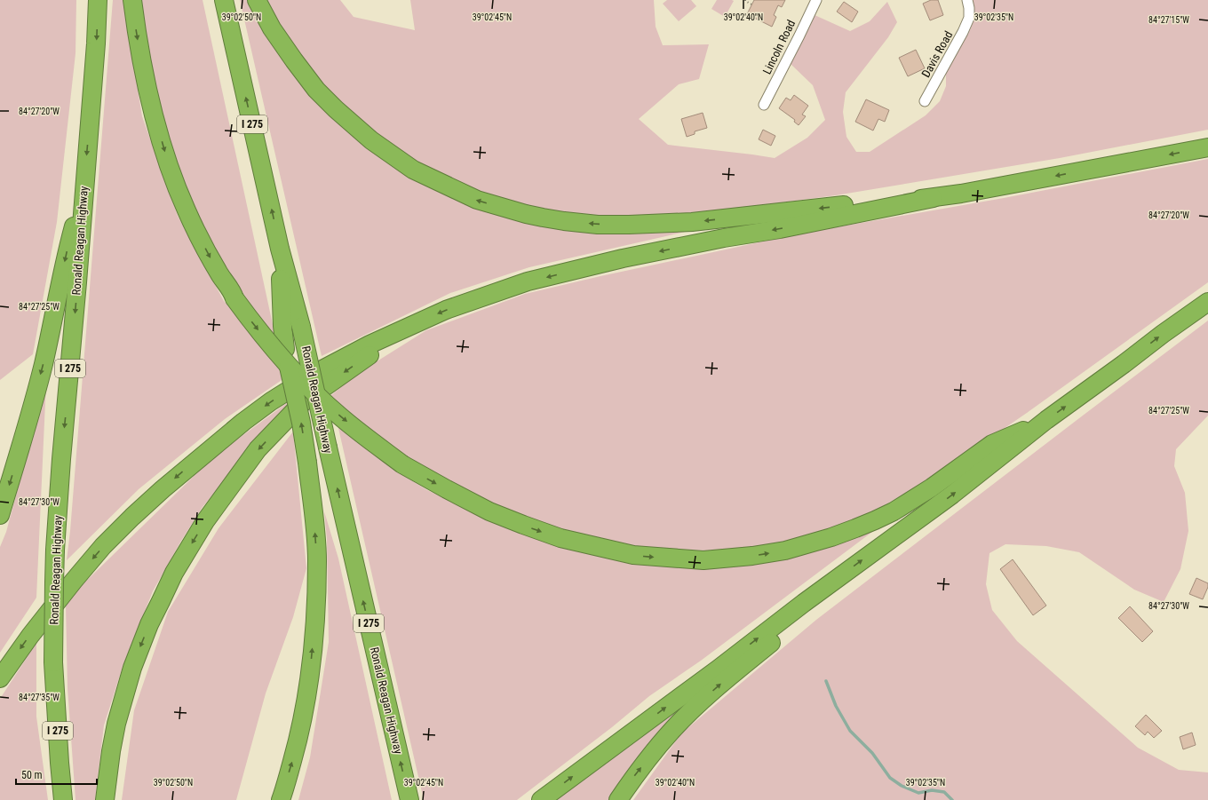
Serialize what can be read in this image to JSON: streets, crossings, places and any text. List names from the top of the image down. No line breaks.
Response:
{"streets":{"highway":["I 275","Ronald Reagan Highway"],"street":["Lincoln Road","Davis Road"]},"scale_bar":"50 m","coordinates":["39°02'50\"N","39°02'45\"N","39°02'40\"N","39°02'35\"N","84°27'15\"W","84°27'20\"W","84°27'25\"W","84°27'30\"W","84°27'35\"W"]}
